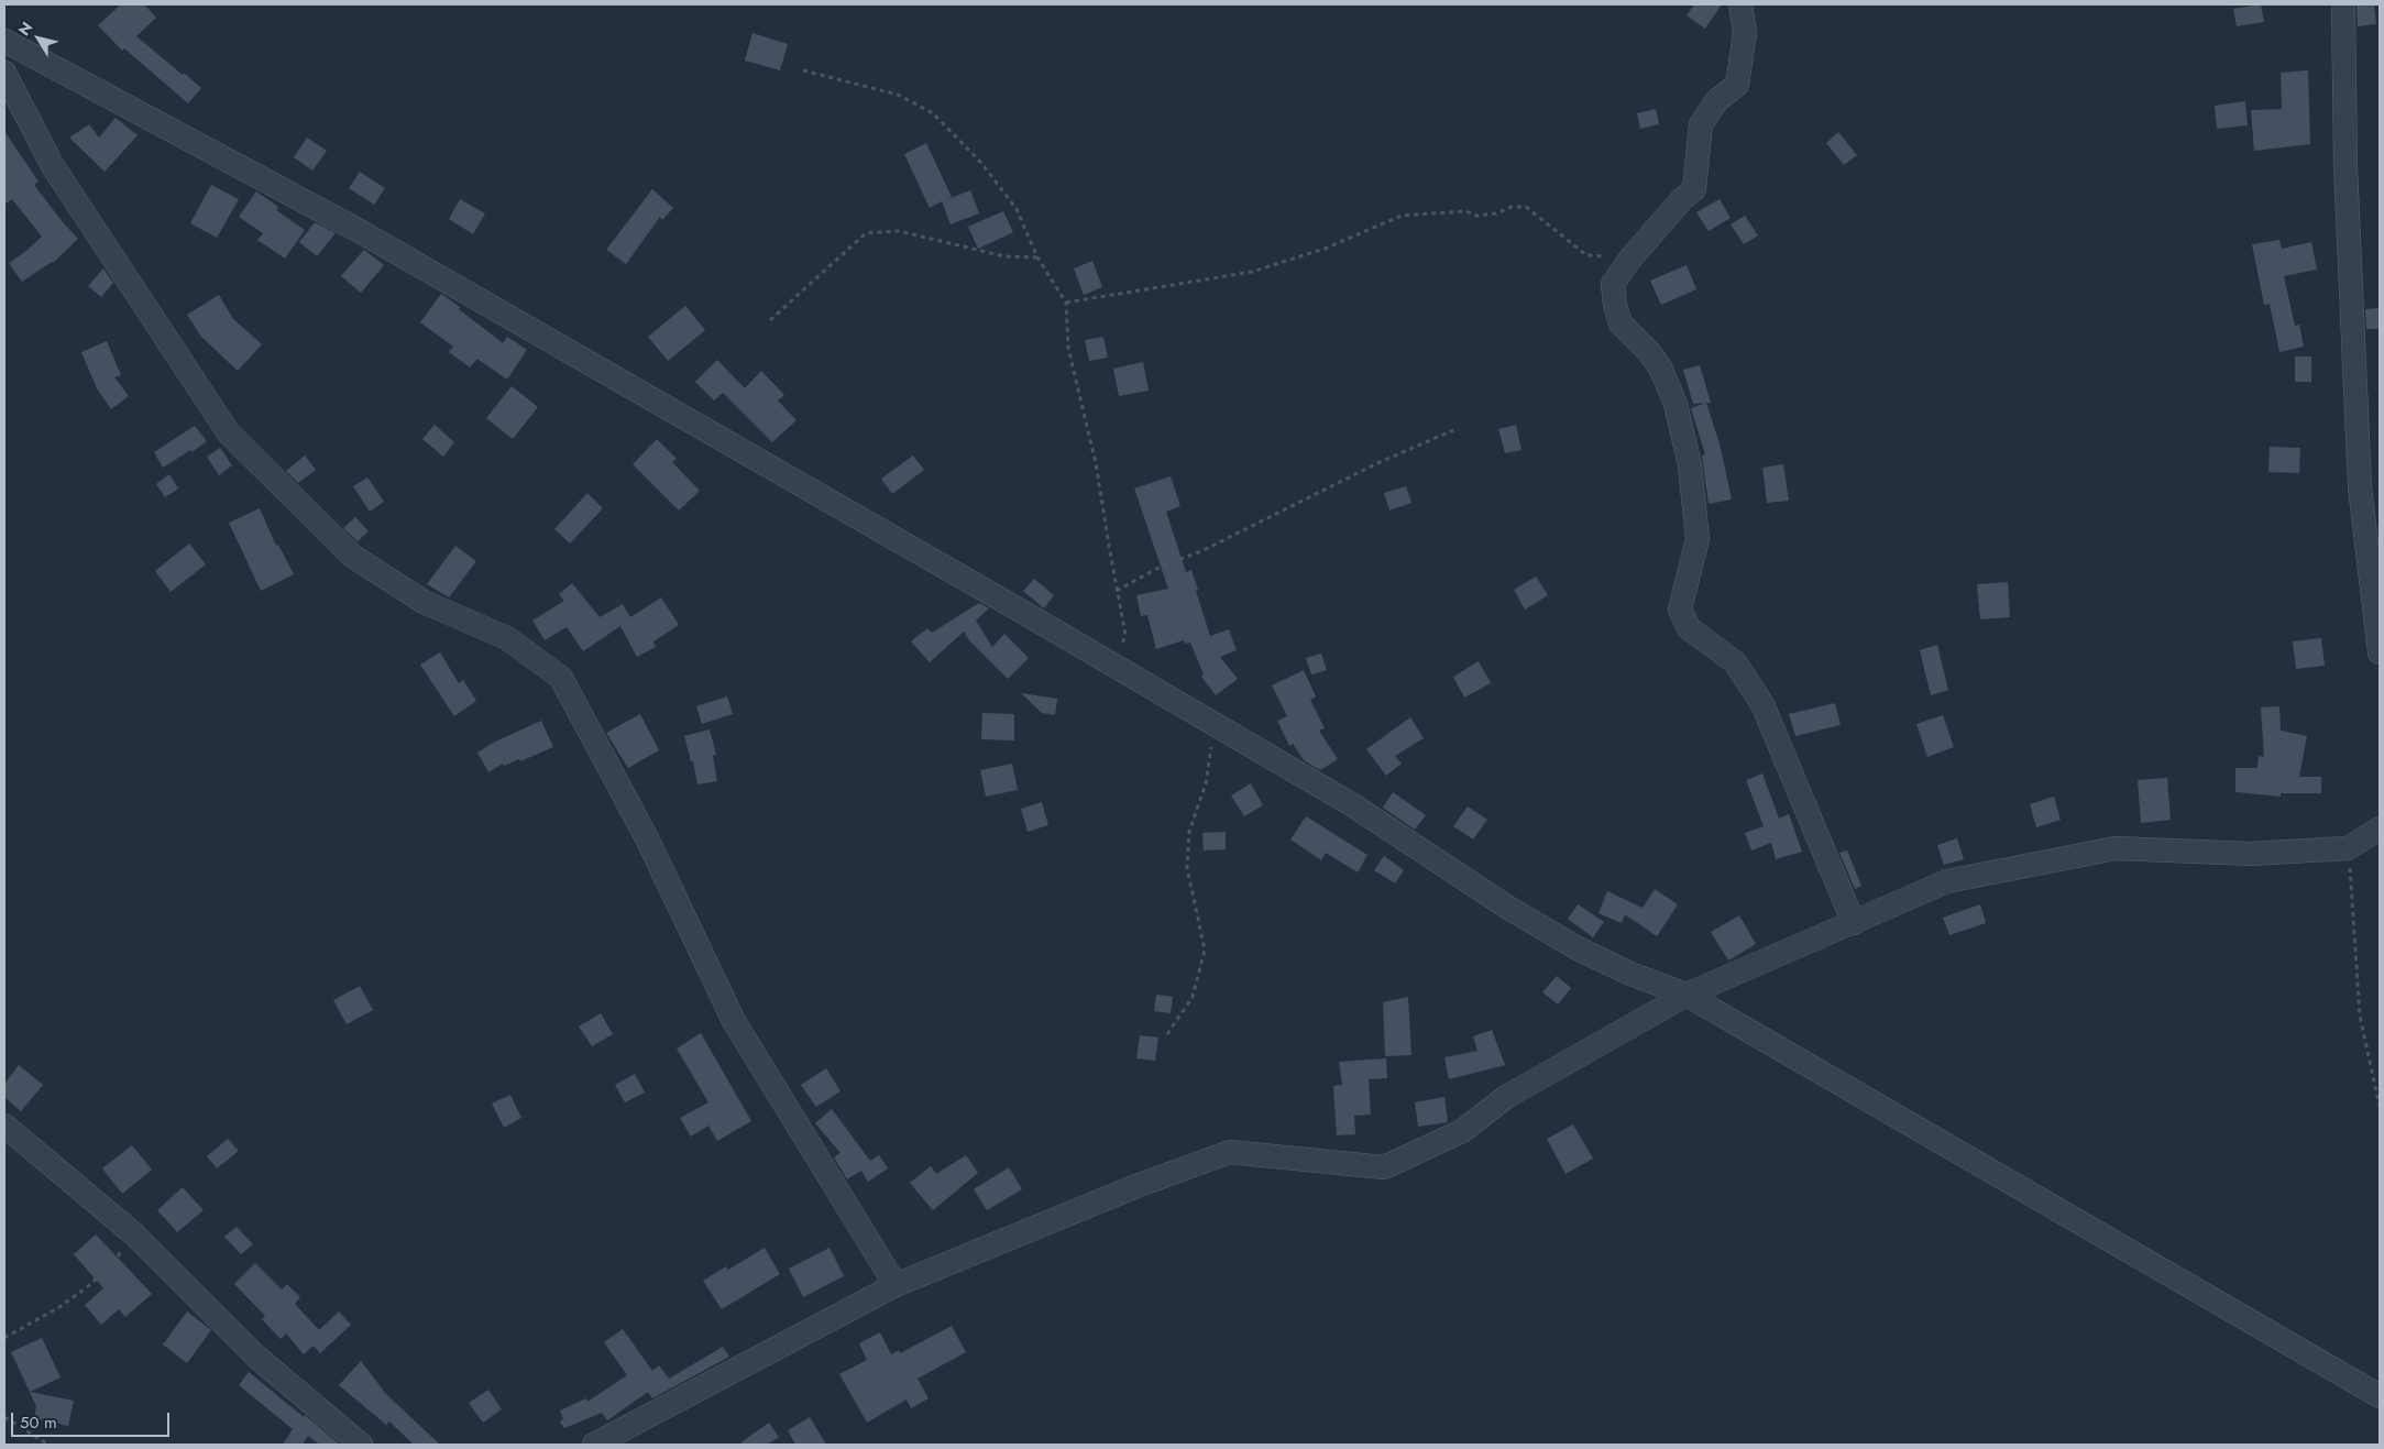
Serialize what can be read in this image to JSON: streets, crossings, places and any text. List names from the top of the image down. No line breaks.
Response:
{"scale_bar":"50 m","north":"top left"}
